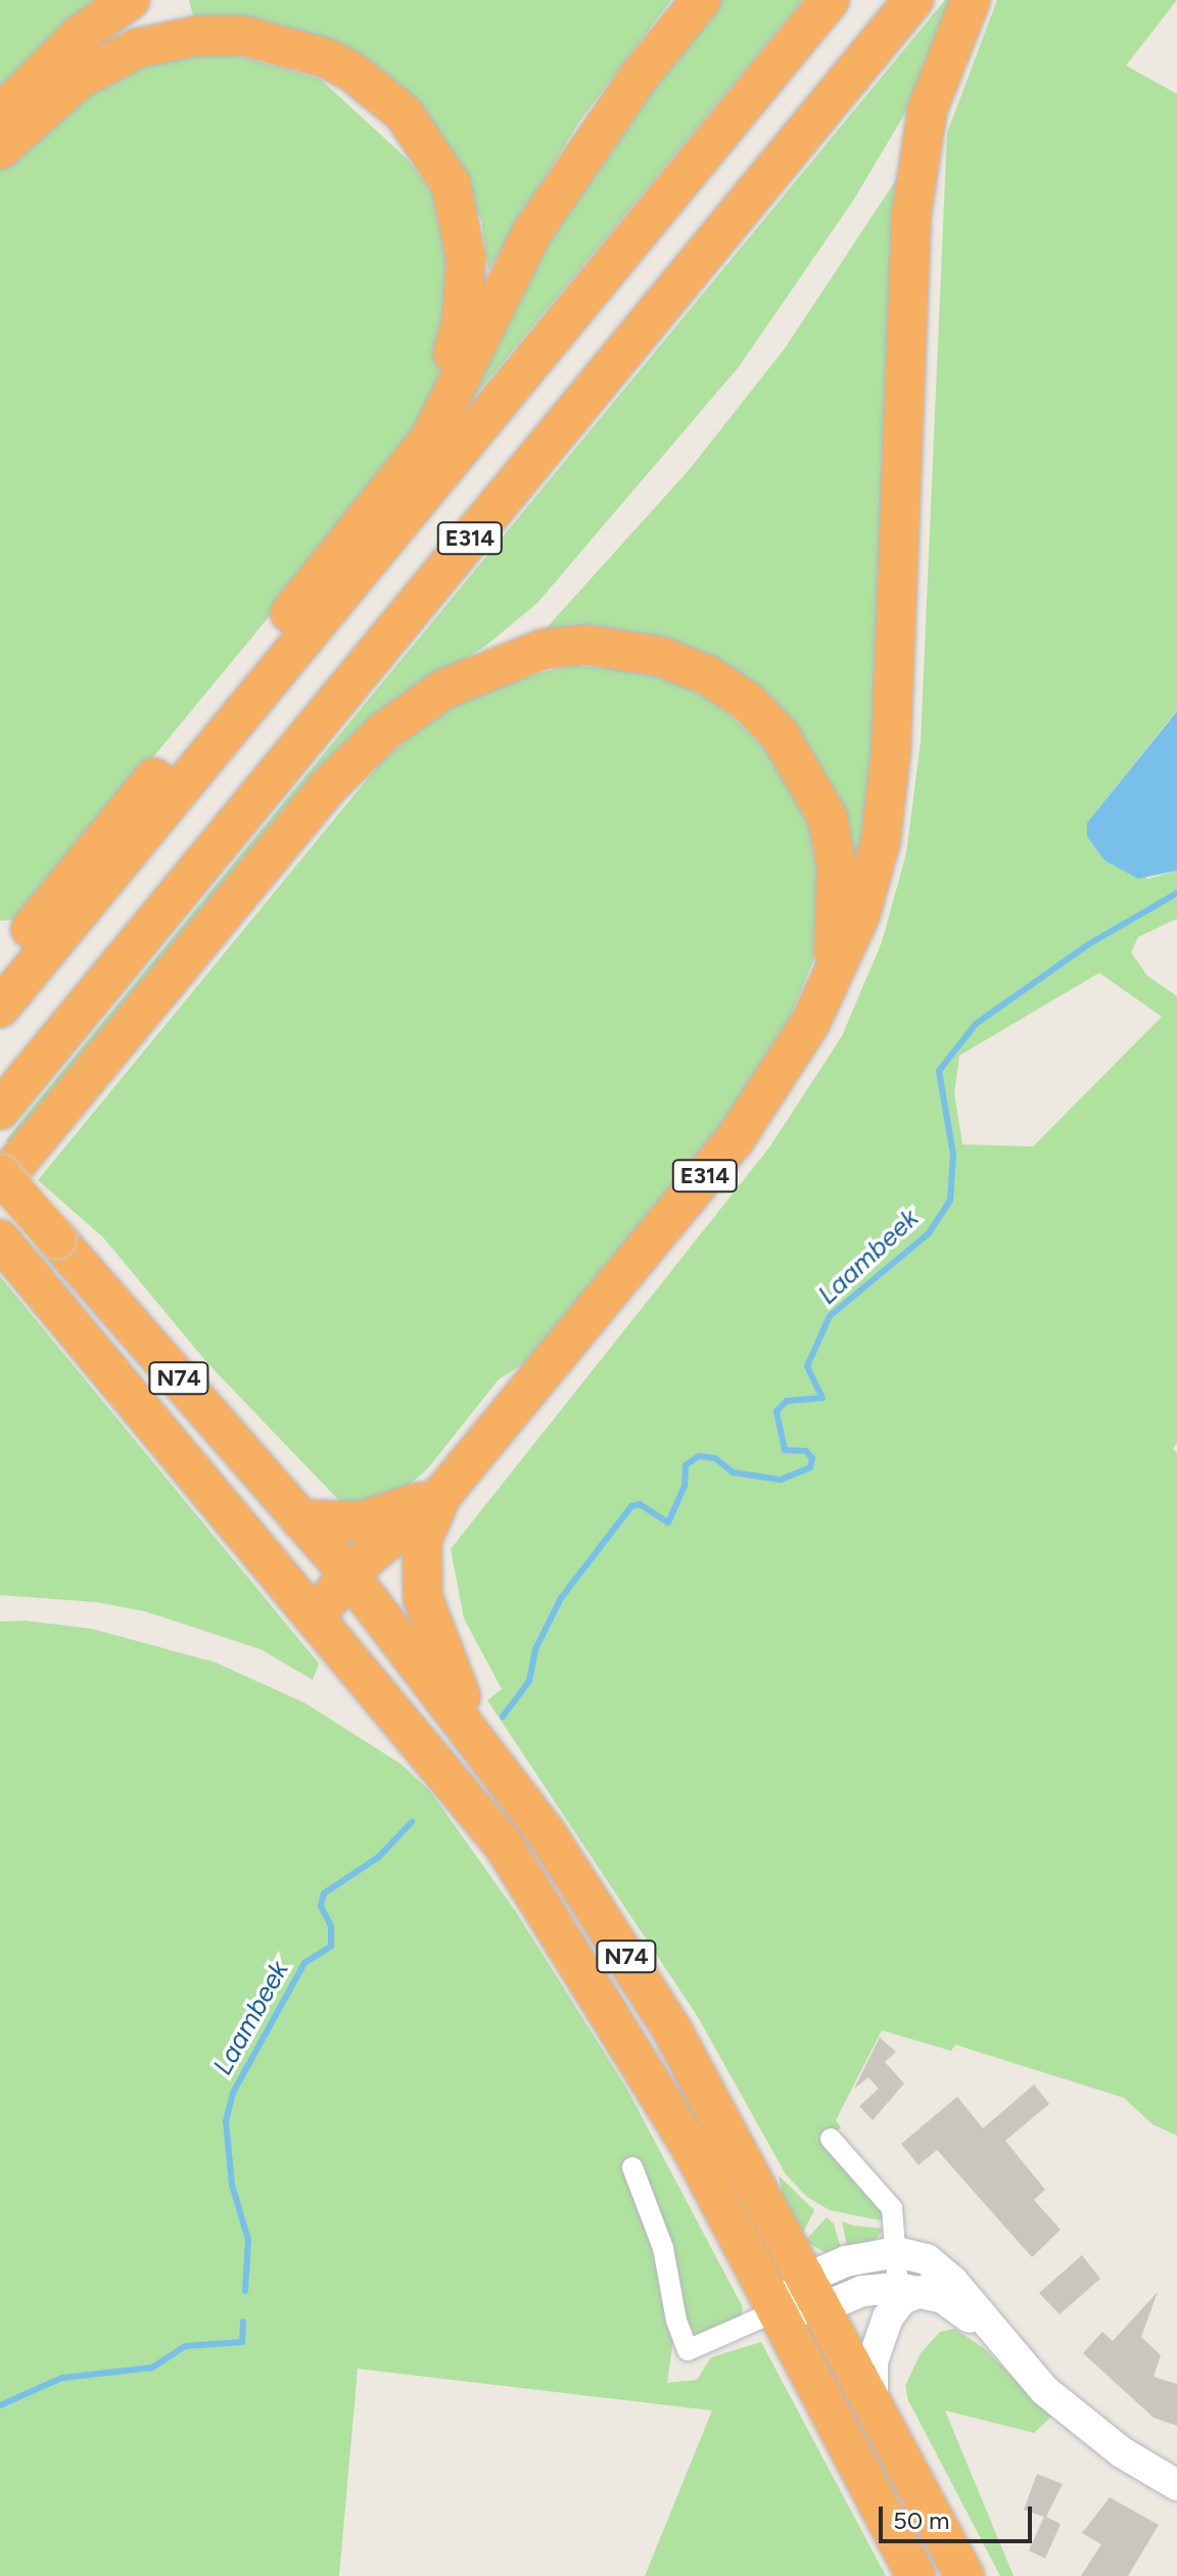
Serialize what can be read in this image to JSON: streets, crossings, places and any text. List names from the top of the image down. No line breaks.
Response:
{"streets":{"highway":["E314","N74"]},"crossings":[["E314","N74"]],"water":["Laambeek"],"scale_bar":"50 m"}
